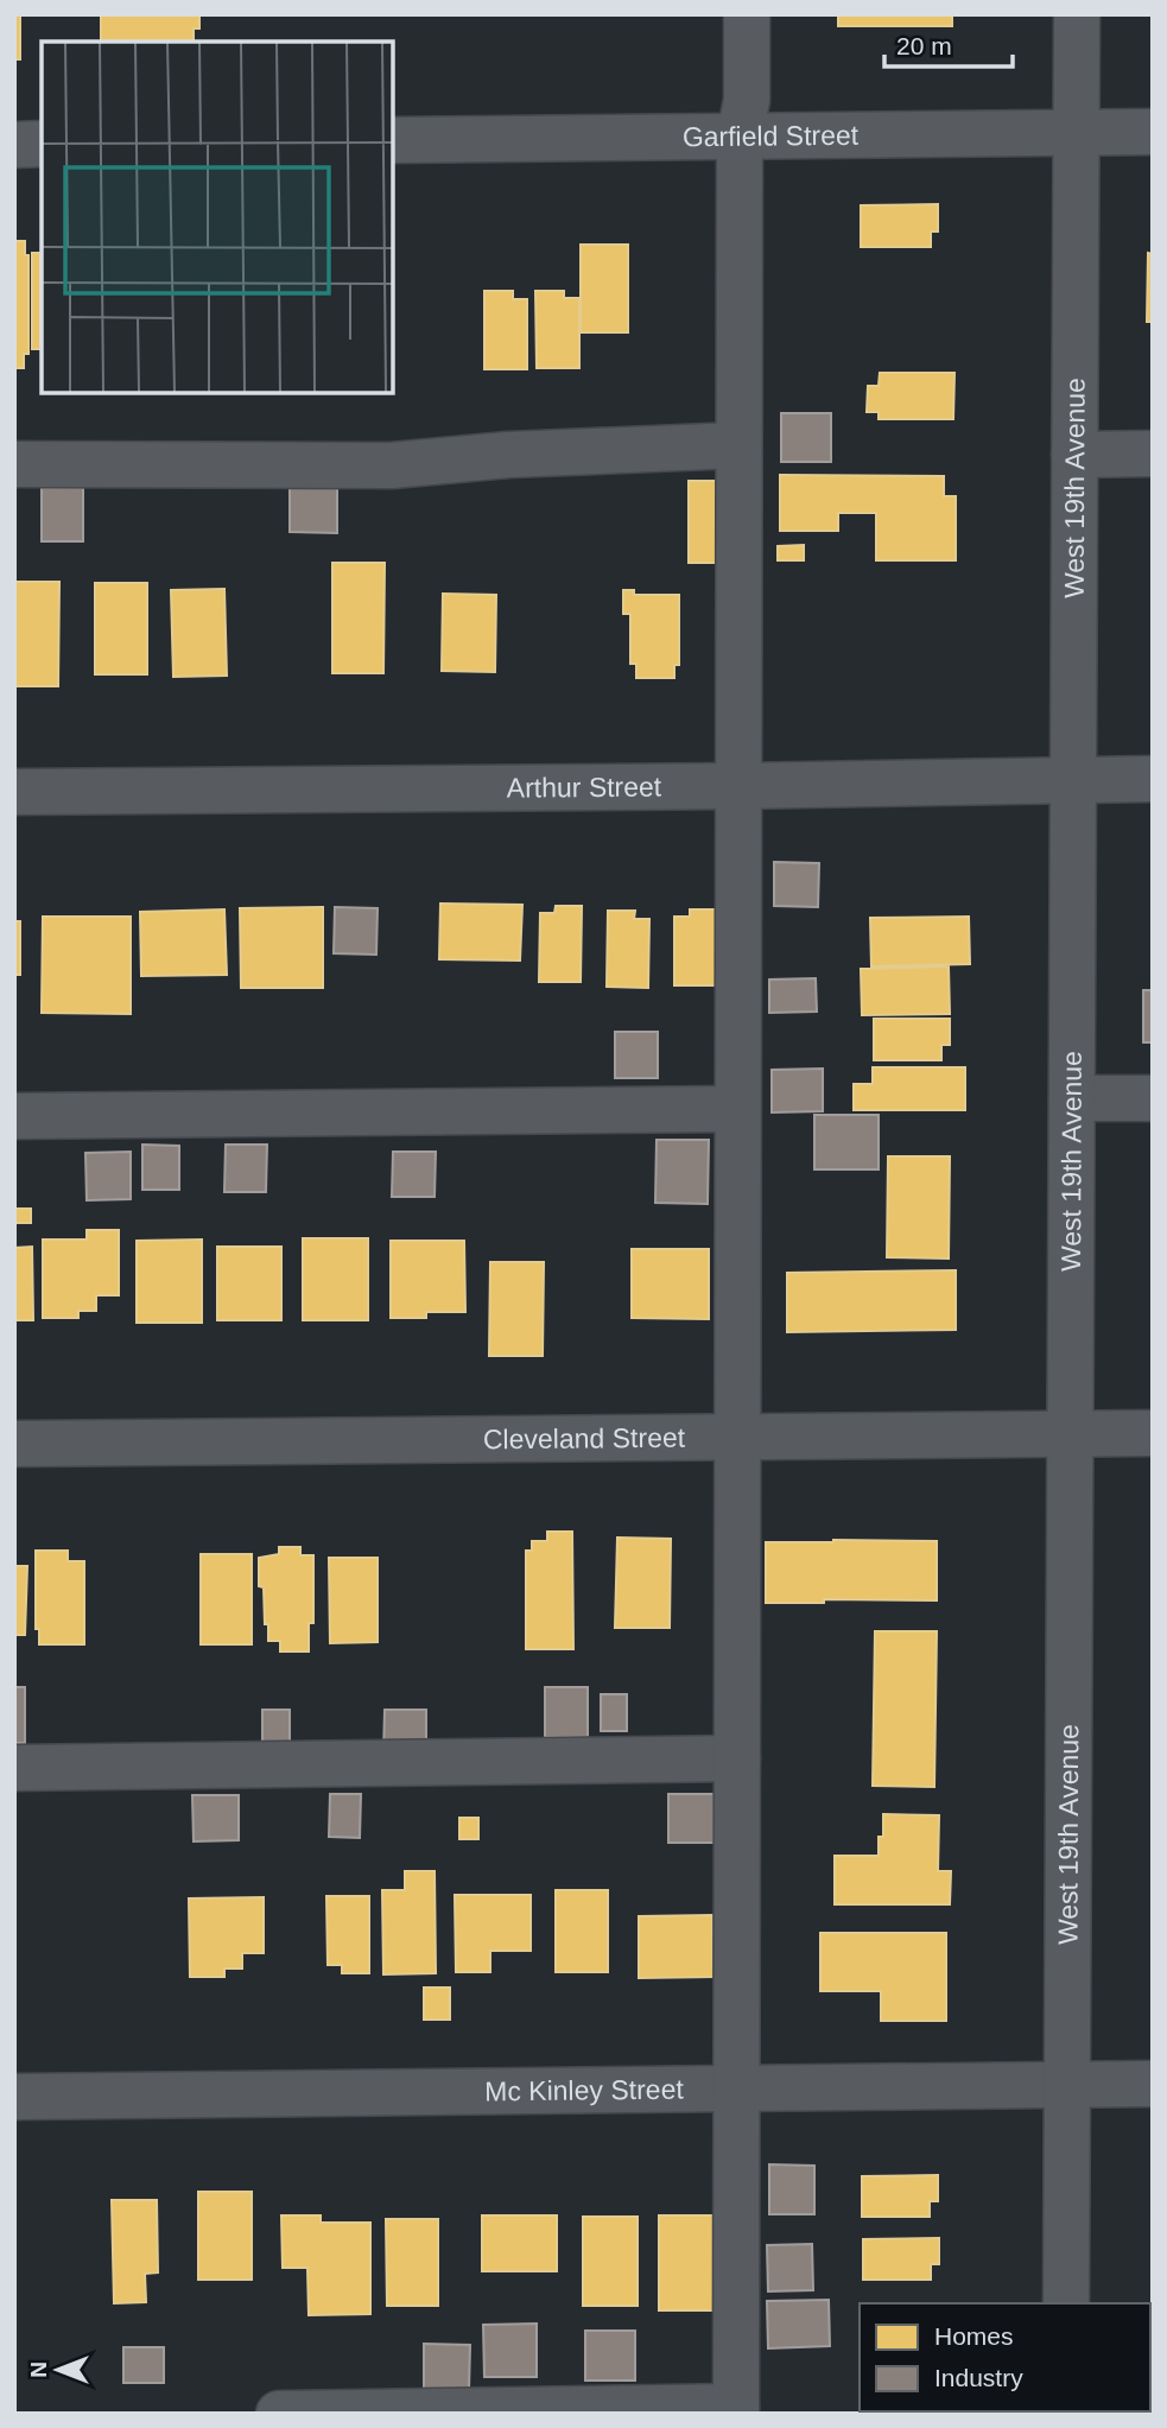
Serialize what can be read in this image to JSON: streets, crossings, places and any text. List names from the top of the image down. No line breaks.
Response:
{"streets":{"street":["Garfield Street","West 19th Avenue","Arthur Street","Cleveland Street","Mc Kinley Street"]},"crossings":[["Garfield Street","West 19th Avenue"],["West 19th Avenue","Arthur Street"],["West 19th Avenue","Cleveland Street"],["West 19th Avenue","Mc Kinley Street"]],"legend":["Homes","Industry"],"scale_bar":"20 m","north":"left"}
